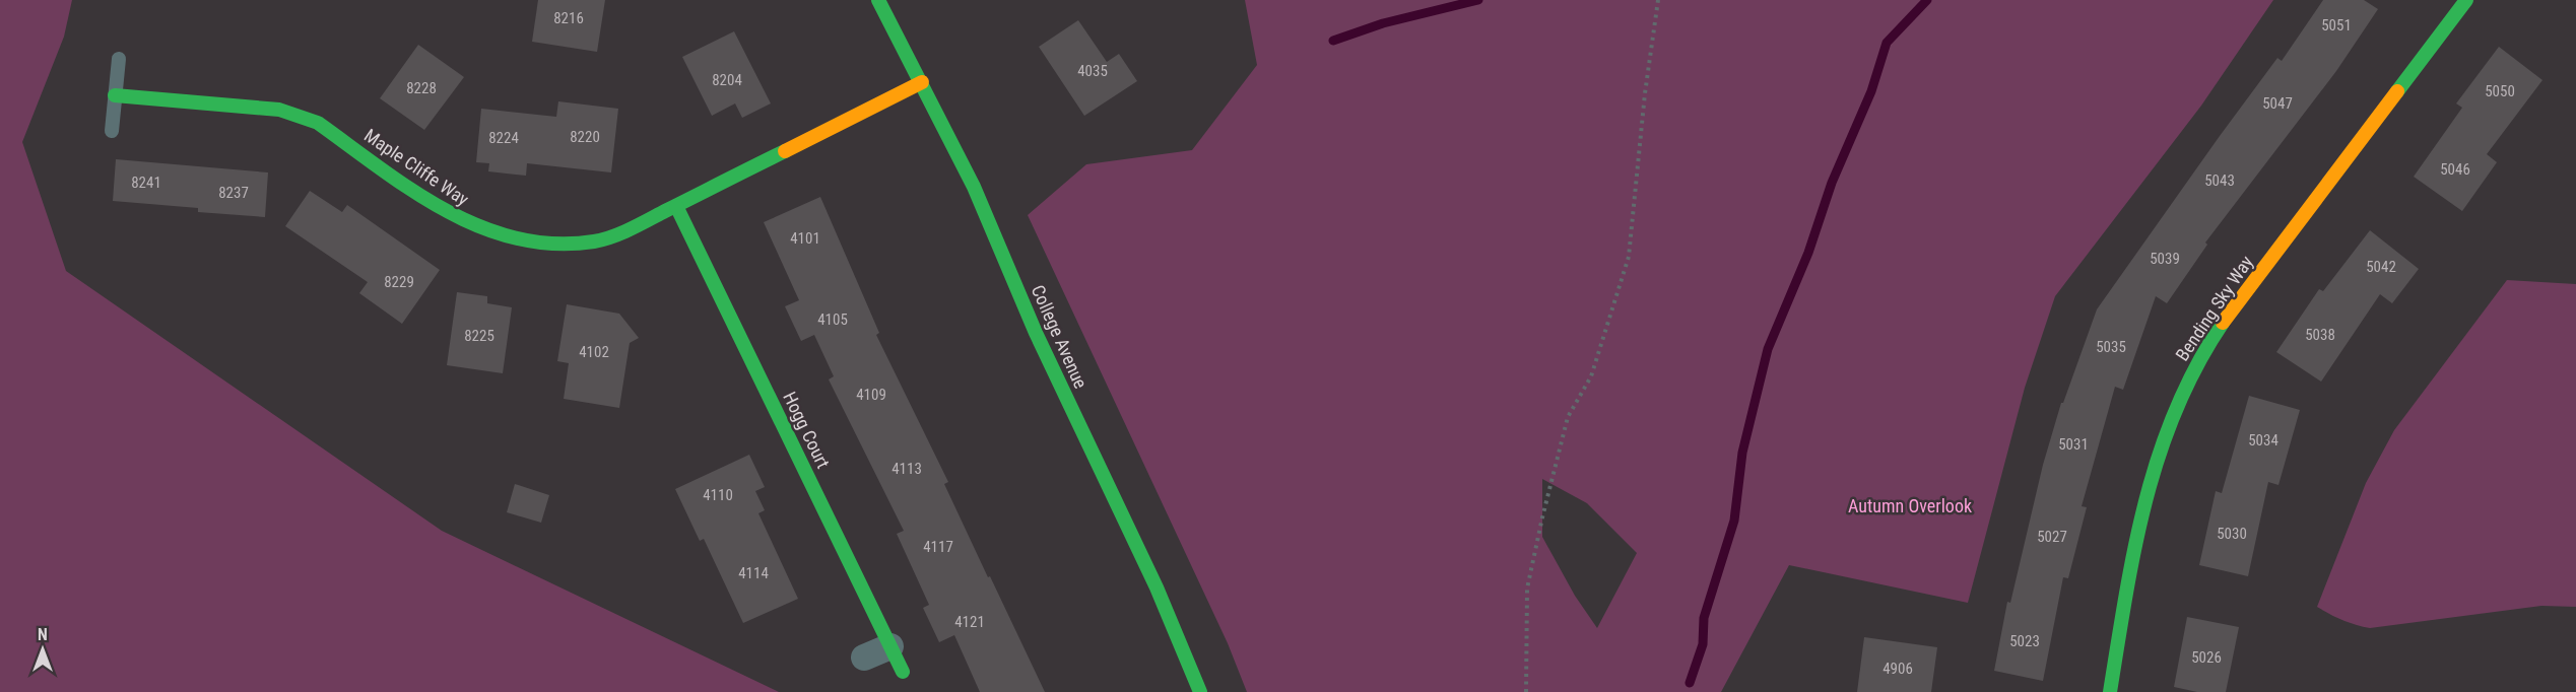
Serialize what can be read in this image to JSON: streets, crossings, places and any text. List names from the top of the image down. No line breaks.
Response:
{"streets":{"street":["Maple Cliffe Way","Bending Sky Way","College Avenue","Hogg Court"]},"crossings":[["Maple Cliffe Way","College Avenue"],["Maple Cliffe Way","Hogg Court"]],"parks":["Autumn Overlook"],"house_numbers":["8216","5051","4035","8204","8228","5050","5047","8220","8224","5046","5043","8241","8237","4101","5039","5042","8229","4105","5038","8225","5035","4102","4109","5034","5031","4113","4110","5030","5027","4117","4114","4121","5023","5026","4906"],"north":"top"}
